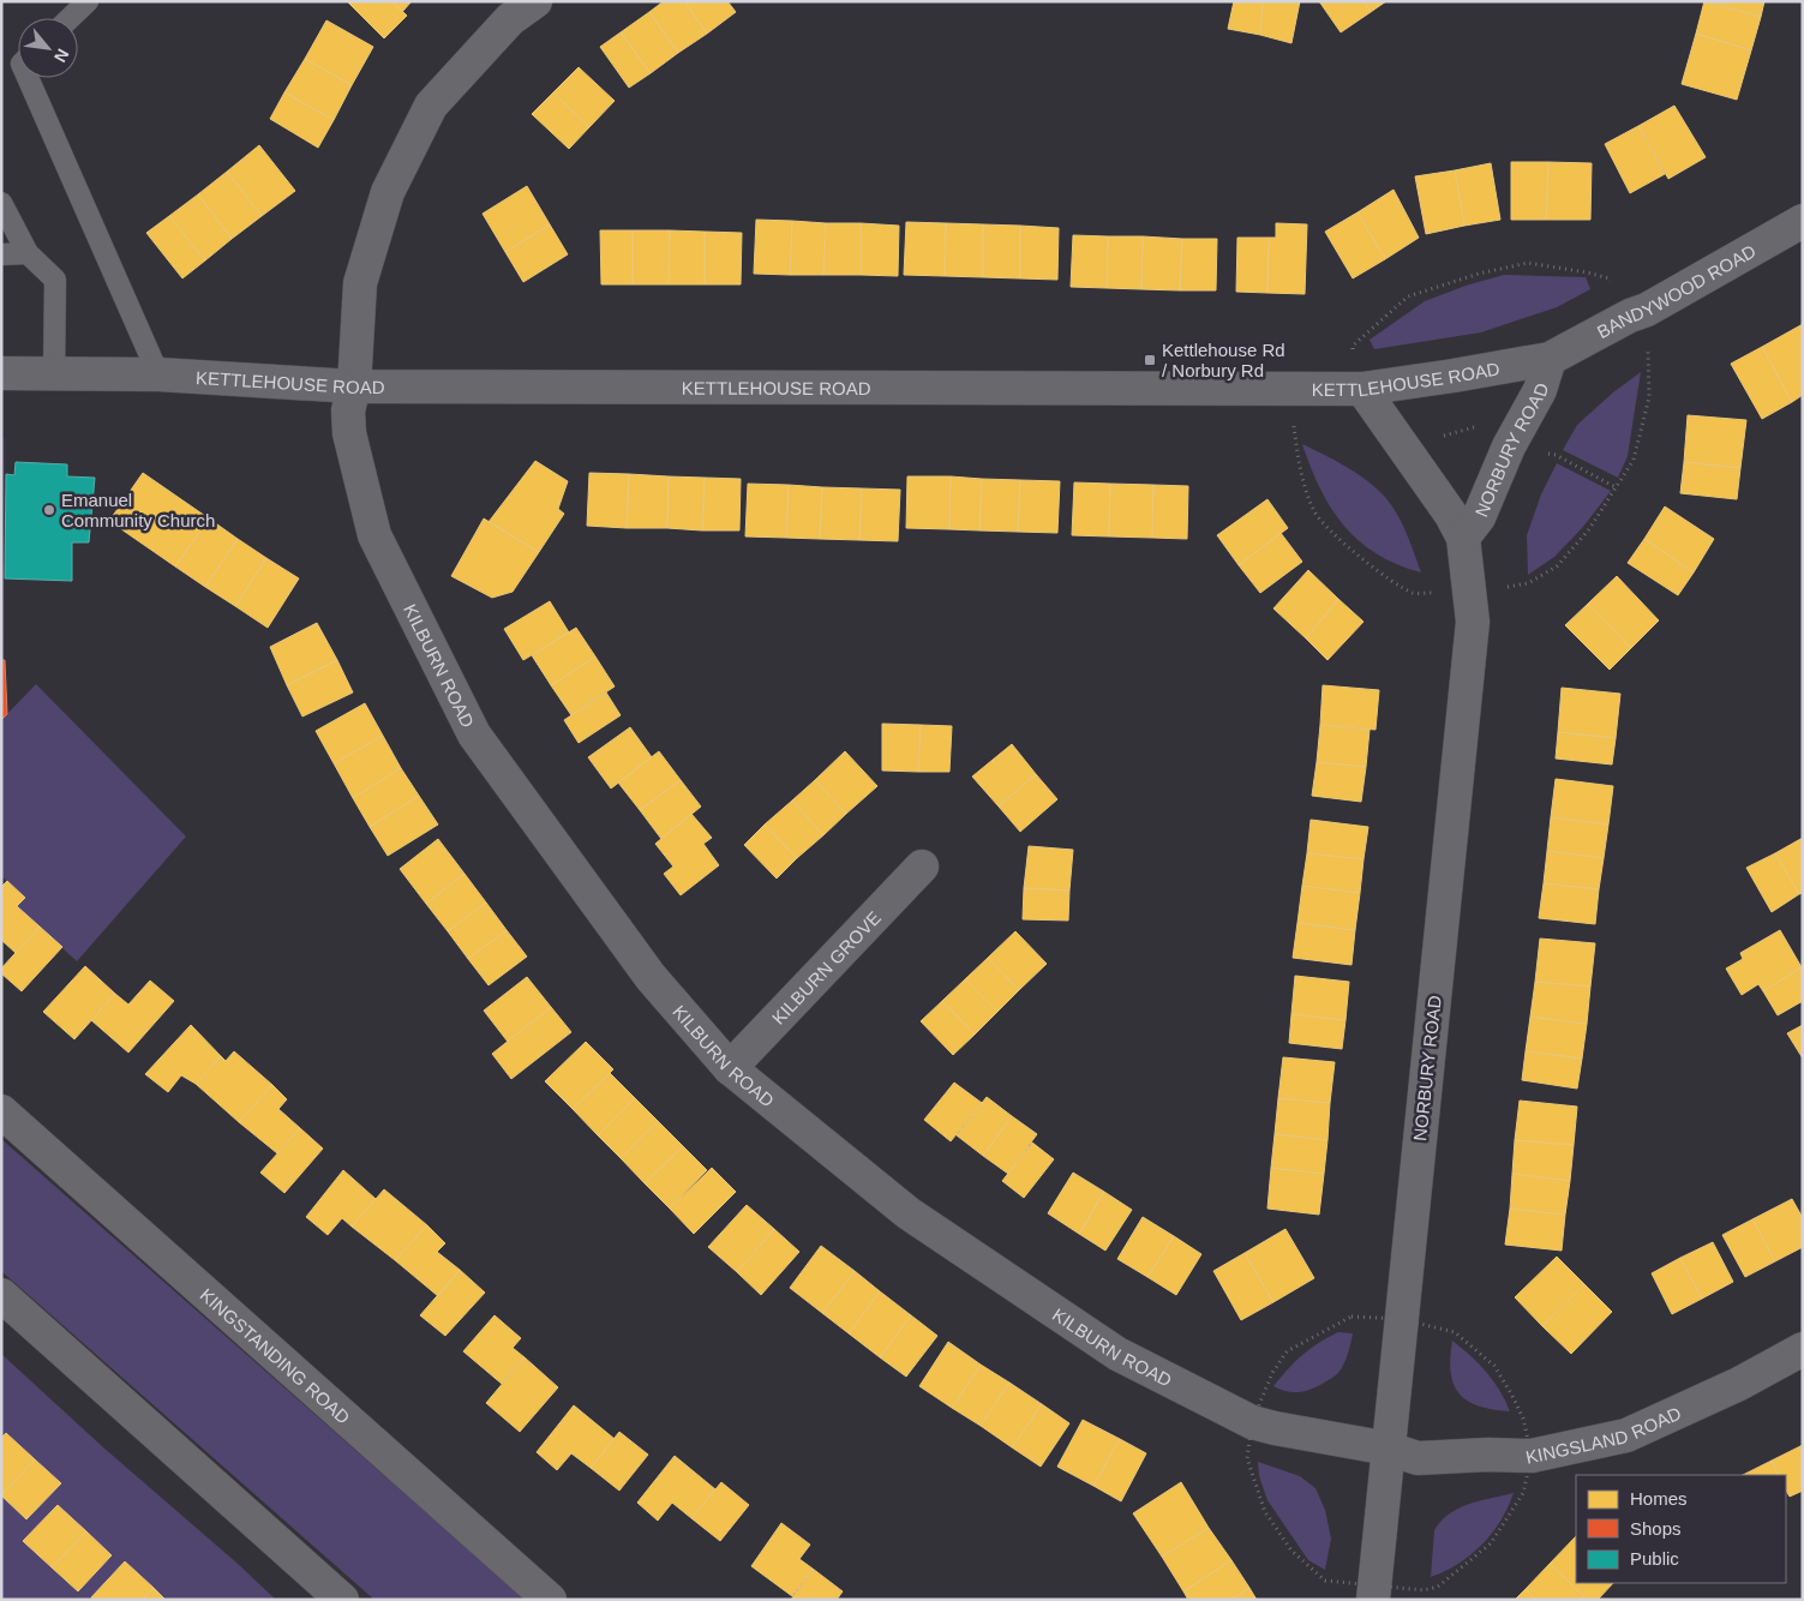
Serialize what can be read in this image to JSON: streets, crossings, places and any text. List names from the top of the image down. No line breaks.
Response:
{"streets":{"street":["BANDYWOOD ROAD","KETTLEHOUSE ROAD","NORBURY ROAD","KILBURN ROAD","KILBURN GROVE","KINGSTANDING ROAD","KINGSLAND ROAD"]},"crossings":[["BANDYWOOD ROAD","KETTLEHOUSE ROAD"],["BANDYWOOD ROAD","NORBURY ROAD"],["KETTLEHOUSE ROAD","NORBURY ROAD"],["KETTLEHOUSE ROAD","KILBURN ROAD"],["NORBURY ROAD","KILBURN ROAD"],["NORBURY ROAD","KINGSLAND ROAD"],["KILBURN ROAD","KILBURN GROVE"],["KILBURN ROAD","KINGSLAND ROAD"]],"places":{"transit":["Kettlehouse Rd / Norbury Rd"],"other":["Emanuel Community Church"]},"legend":["Homes","Shops","Public"],"north":"bottom right"}
